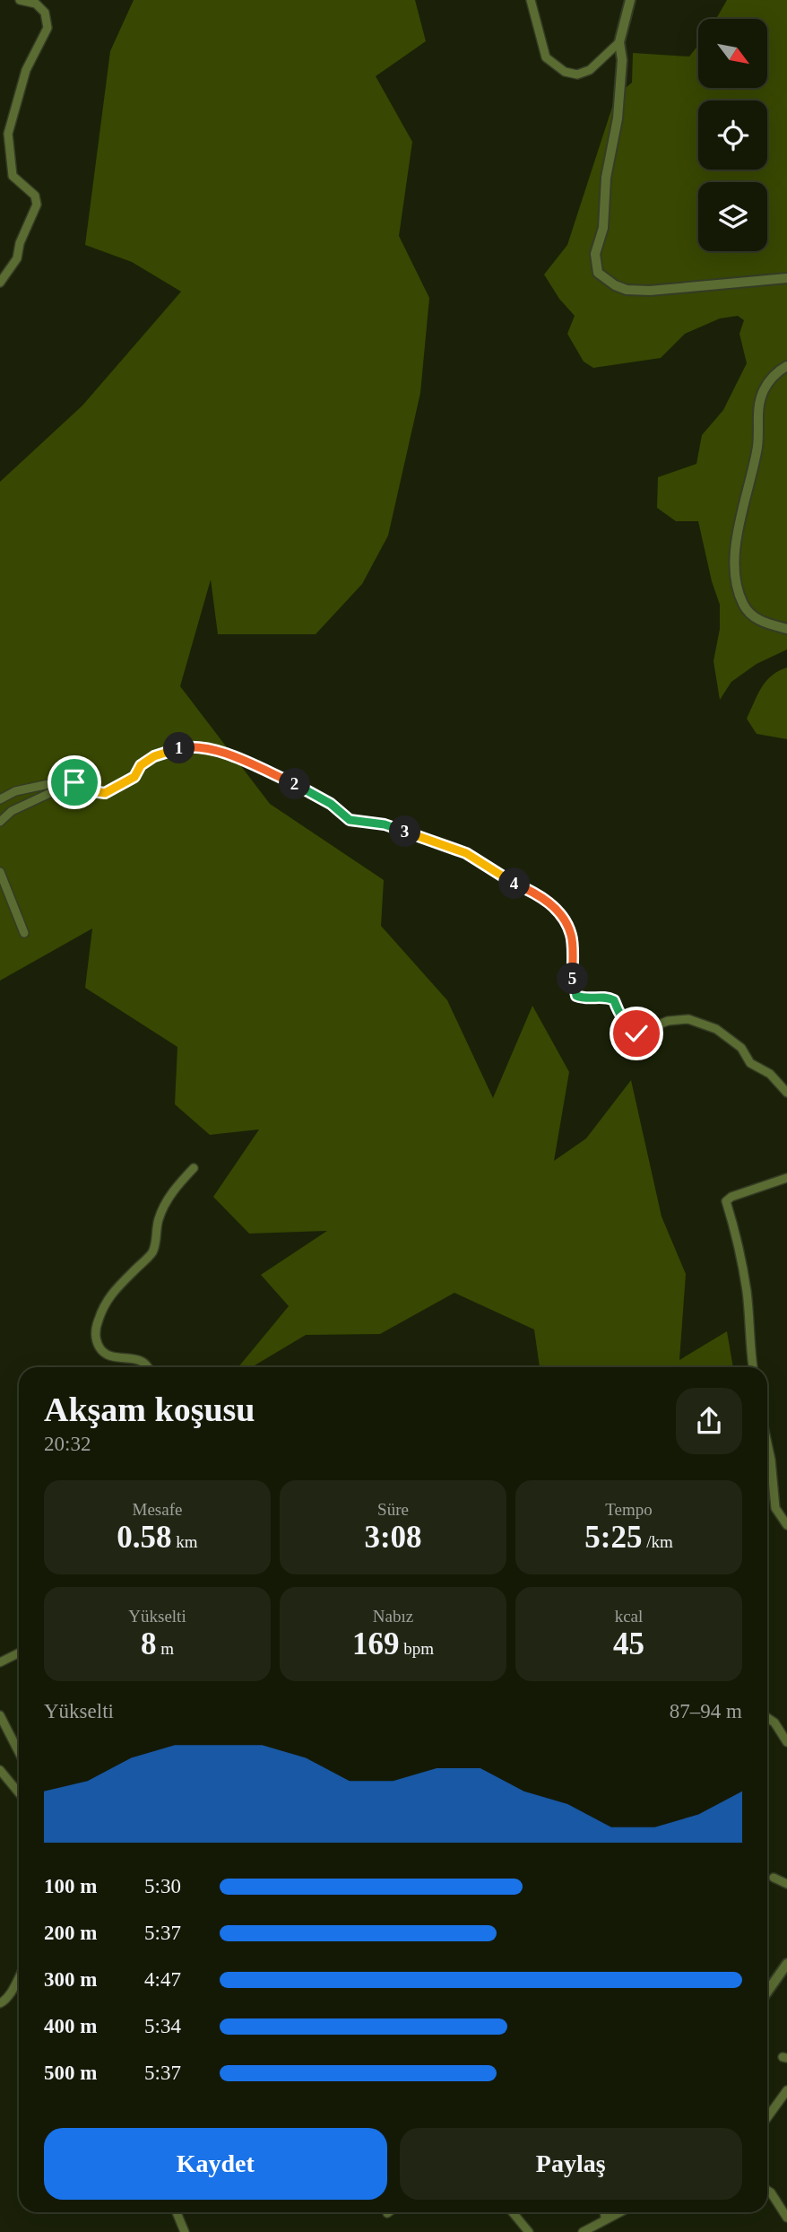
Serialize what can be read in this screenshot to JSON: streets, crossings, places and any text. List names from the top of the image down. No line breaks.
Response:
{"north":"bottom right","page":{"pins":["1","2","3","4","5"],"heading":["Akşam koşusu","20:32"],"stats":[["Mesafe","0.58 km"],["Süre","3:08"],["Tempo","5:25 /km"],["Yükselti","8 m"],["Nabız","169 bpm"],["kcal","45"]],"chart":["Yükselti","87–94 m"],"list":[{"name":"100 m","note":"5:30"},{"name":"200 m","note":"5:37"},{"name":"300 m","note":"4:47"},{"name":"400 m","note":"5:34"},{"name":"500 m","note":"5:37"}],"buttons":["Kaydet","Paylaş"]}}
